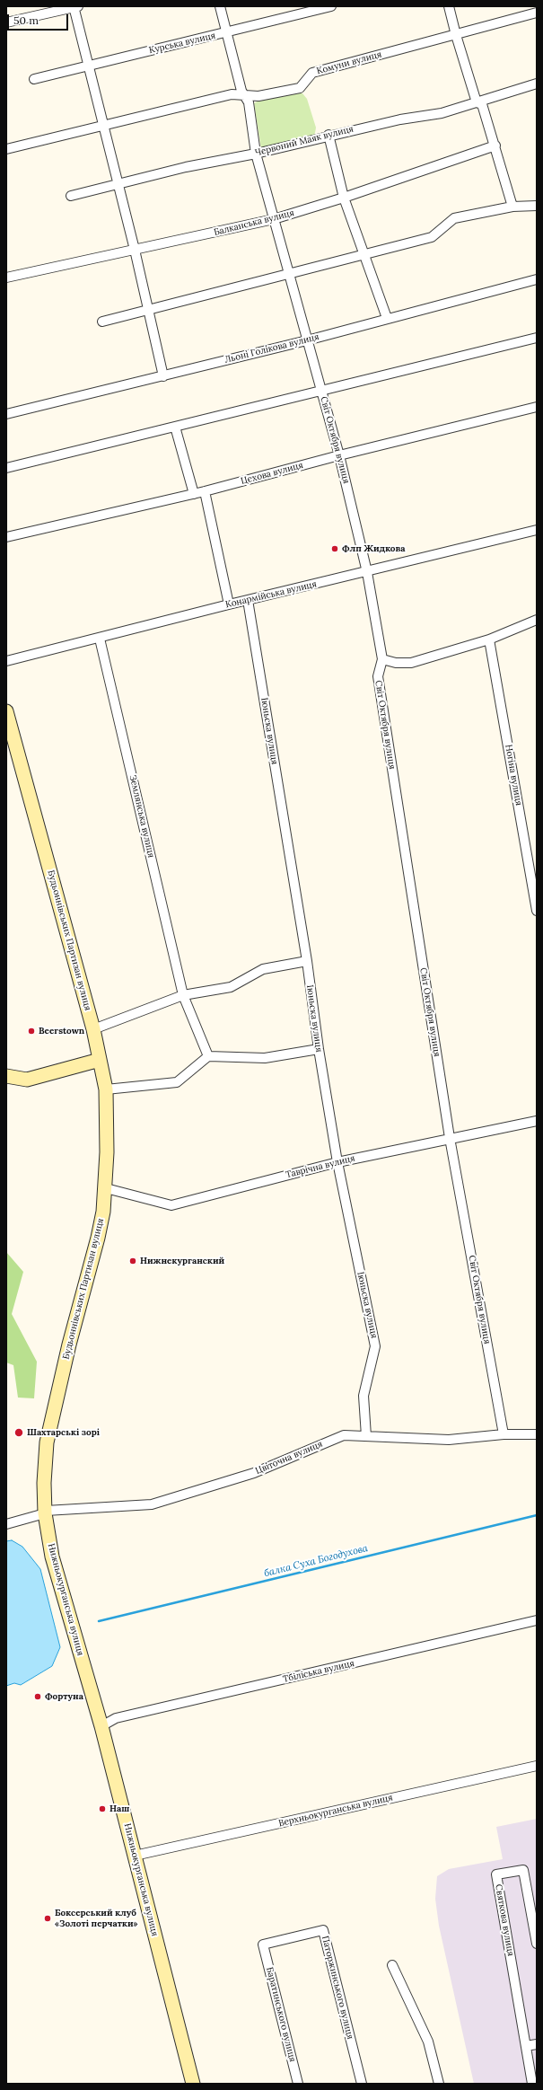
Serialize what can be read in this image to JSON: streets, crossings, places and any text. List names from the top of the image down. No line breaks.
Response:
{"streets":{"main road":["Будьоннівських Партизан вулиця","Нижньокурганська вулиця"],"street":["Курська вулиця","Комуни вулиця","Червоний Маяк вулиця","Балканська вулиця","Льоні Голікова вулиця","Світ Октября вулиця","Цехова вулиця","Конармійська вулиця","Iюньска вулиця","Ногіна вулиця","Землянська вулиця","Таврічна вулиця","Цвiточна вулиця","Тбіліська вулиця","Верхньокурганська вулиця","Святкова вулиця","Паторжинського вулиця","Баратинського вулиця"]},"crossings":[["Курська вулиця","Світ Октября вулиця"],["Комуни вулиця","Світ Октября вулиця"],["Червоний Маяк вулиця","Світ Октября вулиця"],["Балканська вулиця","Світ Октября вулиця"],["Льоні Голікова вулиця","Світ Октября вулиця"],["Світ Октября вулиця","Цехова вулиця"],["Світ Октября вулиця","Конармійська вулиця"],["Світ Октября вулиця","Таврічна вулиця"],["Світ Октября вулиця","Цвiточна вулиця"],["Конармійська вулиця","Iюньска вулиця"],["Конармійська вулиця","Землянська вулиця"],["Iюньска вулиця","Таврічна вулиця"],["Iюньска вулиця","Цвiточна вулиця"],["Будьоннівських Партизан вулиця","Таврічна вулиця"],["Будьоннівських Партизан вулиця","Цвiточна вулиця"],["Будьоннівських Партизан вулиця","Нижньокурганська вулиця"],["Цвiточна вулиця","Нижньокурганська вулиця"],["Нижньокурганська вулиця","Тбіліська вулиця"],["Нижньокурганська вулиця","Верхньокурганська вулиця"],["Паторжинського вулиця","Баратинського вулиця"]],"water":["балка Суха Богодухова"],"places":["Флп Жидкова","Beerstown","Нижнекурганский","Шахтарські зорі","Фортуна","Наш","Боксерський клуб «Золоті перчатки»"],"scale_bar":"50 m"}
